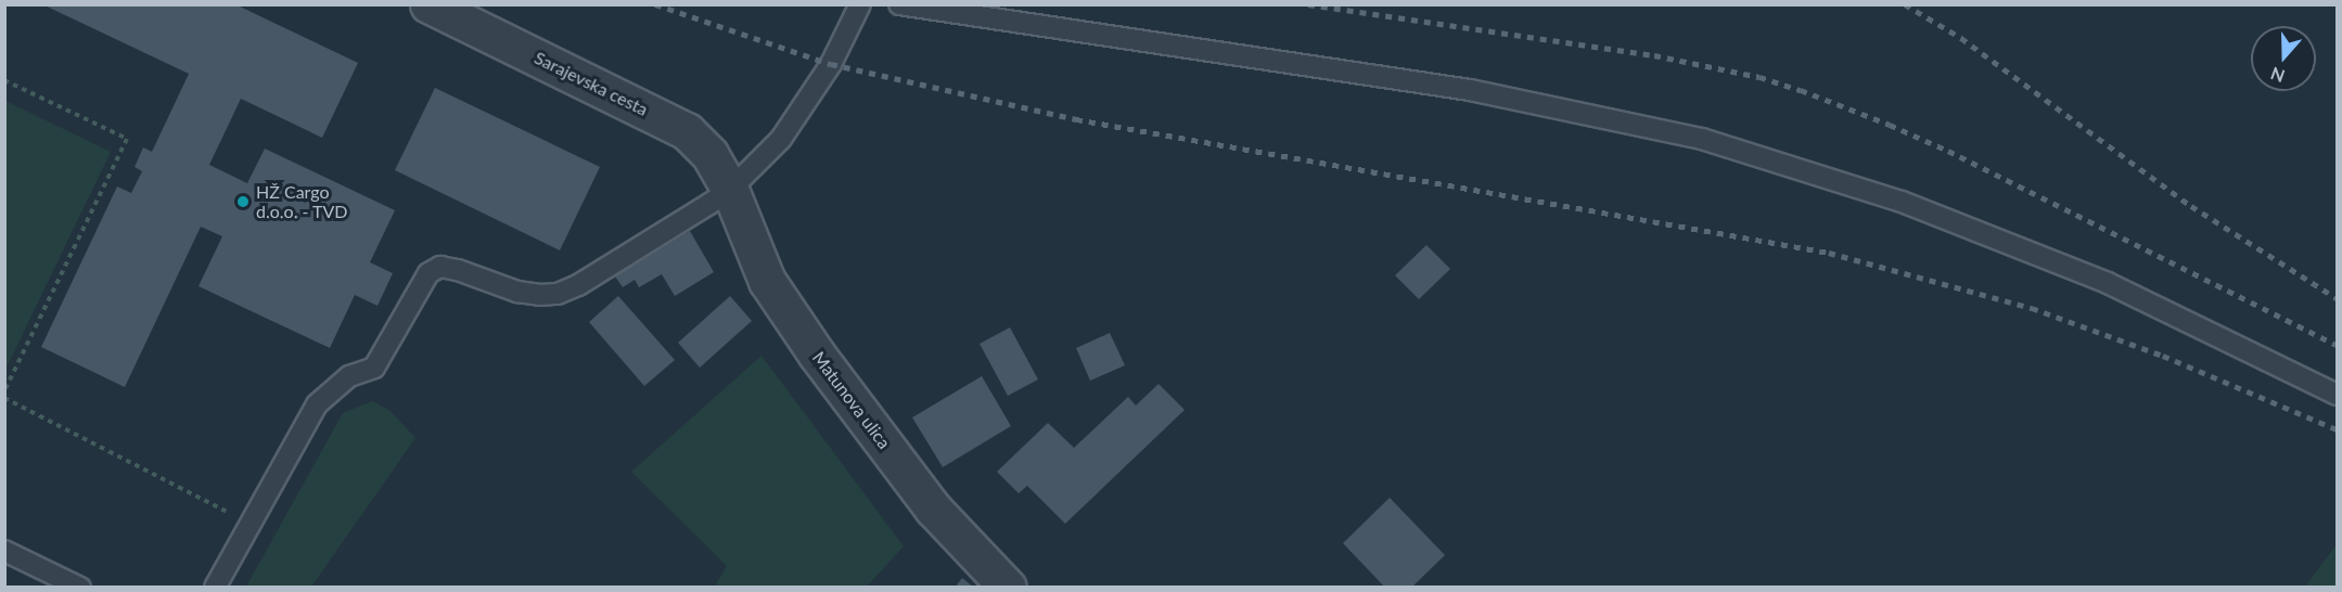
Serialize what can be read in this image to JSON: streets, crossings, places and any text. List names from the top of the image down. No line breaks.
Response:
{"streets":{"street":["Sarajevska cesta","Matunova ulica"]},"crossings":[["Sarajevska cesta","Matunova ulica"]],"places":["HŽ Cargo d.o.o. - TVD"],"north":"bottom"}
